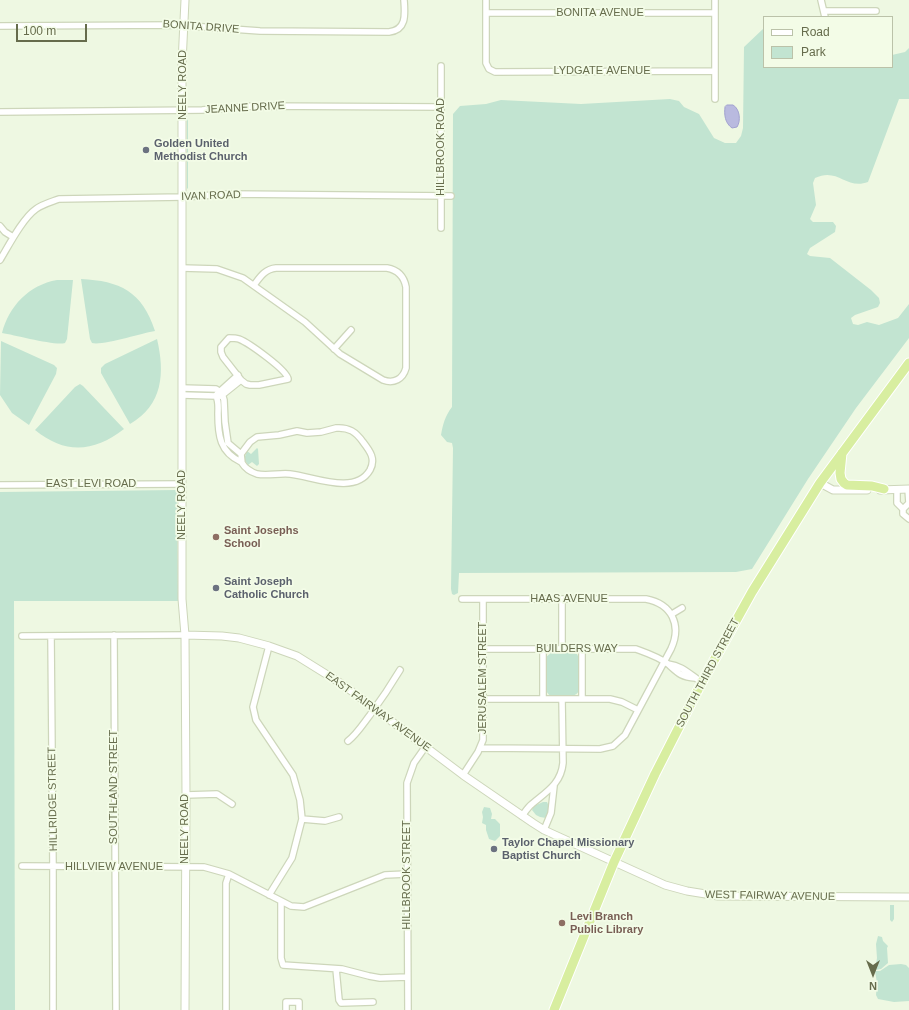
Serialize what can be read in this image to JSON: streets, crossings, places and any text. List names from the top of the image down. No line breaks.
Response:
{"streets":{"highway":["SOUTH THIRD STREET"],"street":["BONITA AVENUE","BONITA DRIVE","LYDGATE AVENUE","NEELY ROAD","JEANNE DRIVE","HILLBROOK ROAD","IVAN ROAD","EAST LEVI ROAD","HAAS AVENUE","BUILDERS WAY","JERUSALEM STREET","EAST FAIRWAY AVENUE","SOUTHLAND STREET","HILLRIDGE STREET","HILLVIEW AVENUE","HILLBROOK STREET","WEST FAIRWAY AVENUE"]},"crossings":[["BONITA AVENUE","LYDGATE AVENUE"],["BONITA DRIVE","NEELY ROAD"],["NEELY ROAD","JEANNE DRIVE"],["NEELY ROAD","IVAN ROAD"],["NEELY ROAD","EAST LEVI ROAD"],["NEELY ROAD","EAST FAIRWAY AVENUE"],["NEELY ROAD","HILLVIEW AVENUE"],["JEANNE DRIVE","HILLBROOK ROAD"],["HILLBROOK ROAD","IVAN ROAD"],["HAAS AVENUE","JERUSALEM STREET"],["BUILDERS WAY","SOUTH THIRD STREET"],["BUILDERS WAY","JERUSALEM STREET"],["SOUTH THIRD STREET","EAST FAIRWAY AVENUE"],["SOUTH THIRD STREET","WEST FAIRWAY AVENUE"],["JERUSALEM STREET","EAST FAIRWAY AVENUE"],["EAST FAIRWAY AVENUE","SOUTHLAND STREET"],["EAST FAIRWAY AVENUE","HILLRIDGE STREET"],["EAST FAIRWAY AVENUE","HILLBROOK STREET"],["EAST FAIRWAY AVENUE","WEST FAIRWAY AVENUE"],["SOUTHLAND STREET","HILLVIEW AVENUE"],["HILLRIDGE STREET","HILLVIEW AVENUE"],["HILLVIEW AVENUE","HILLBROOK STREET"]],"places":["Golden United Methodist Church","Saint Josephs School","Saint Joseph Catholic Church","Taylor Chapel Missionary Baptist Church","Levi Branch Public Library"],"legend":["Road","Park"],"scale_bar":"100 m","north":"bottom"}
